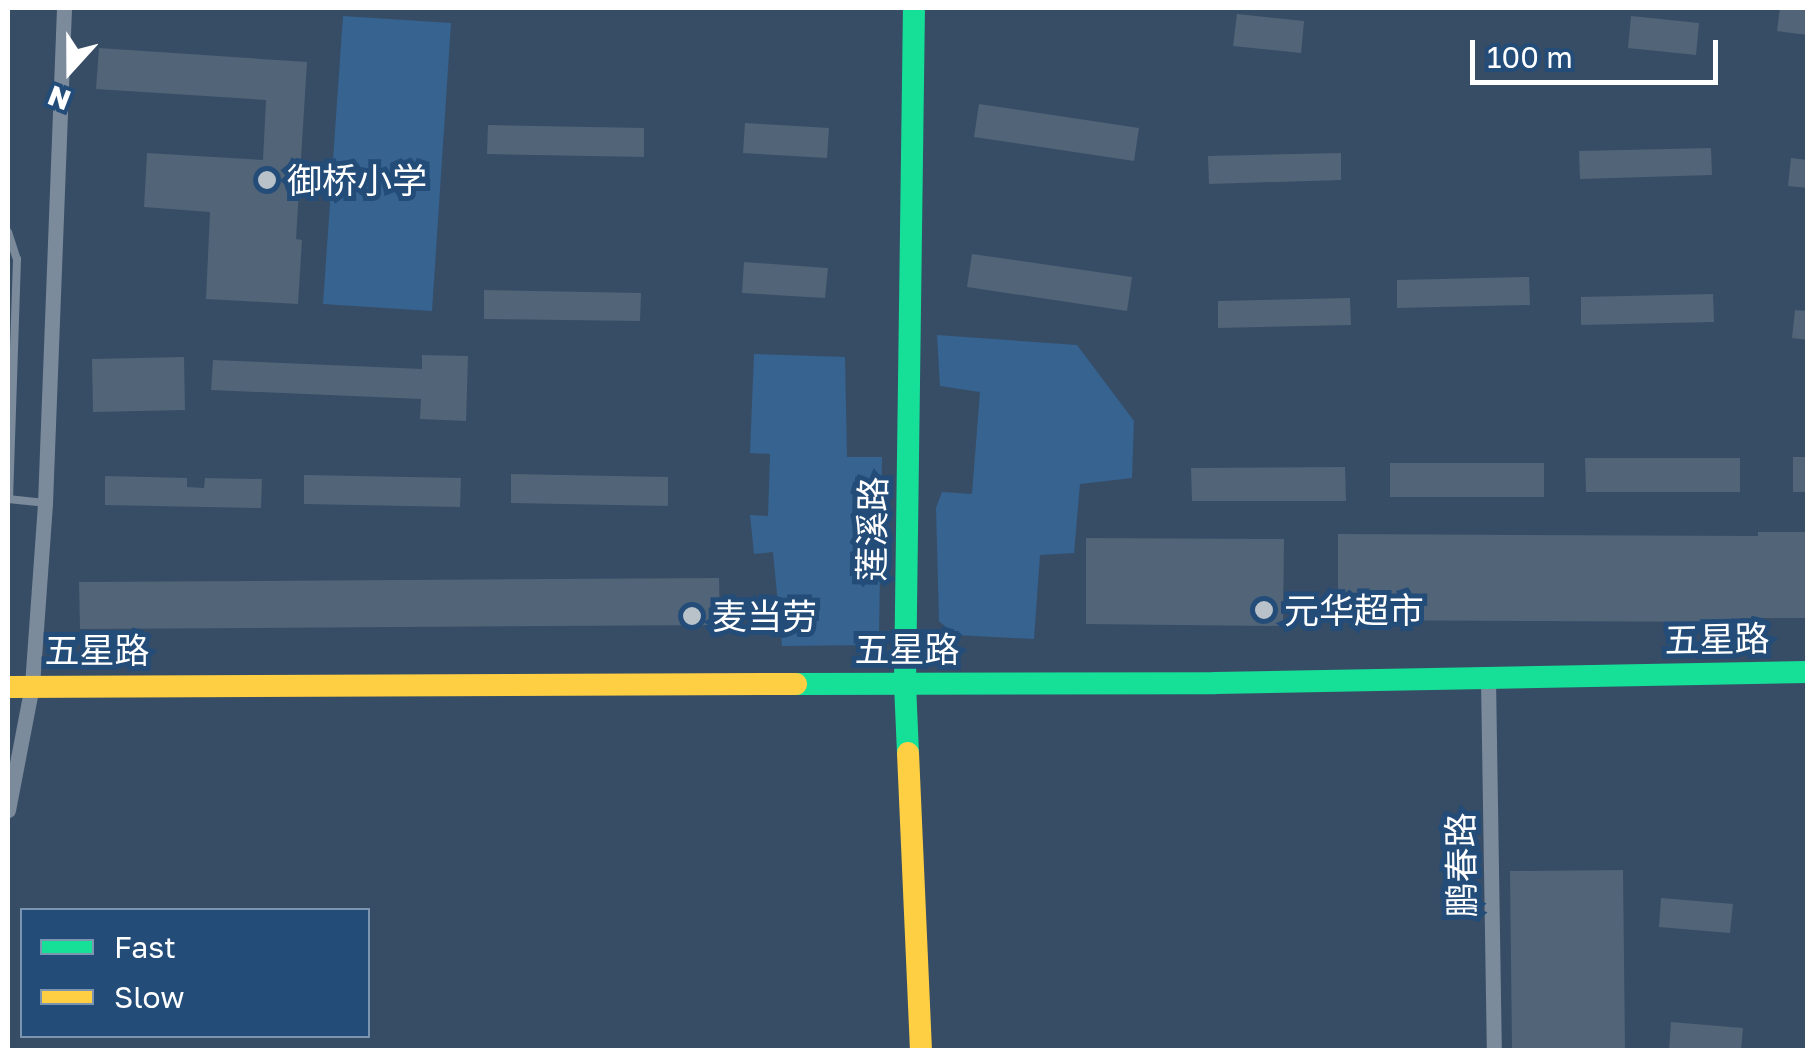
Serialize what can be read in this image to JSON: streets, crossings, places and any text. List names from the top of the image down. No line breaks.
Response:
{"streets":{"street":["莲溪路","五星路","鹏春路"]},"crossings":[["莲溪路","五星路"],["五星路","鹏春路"]],"places":["御桥小学","元华超市","麦当劳"],"legend":["Fast","Slow"],"scale_bar":"100 m","north":"bottom"}
